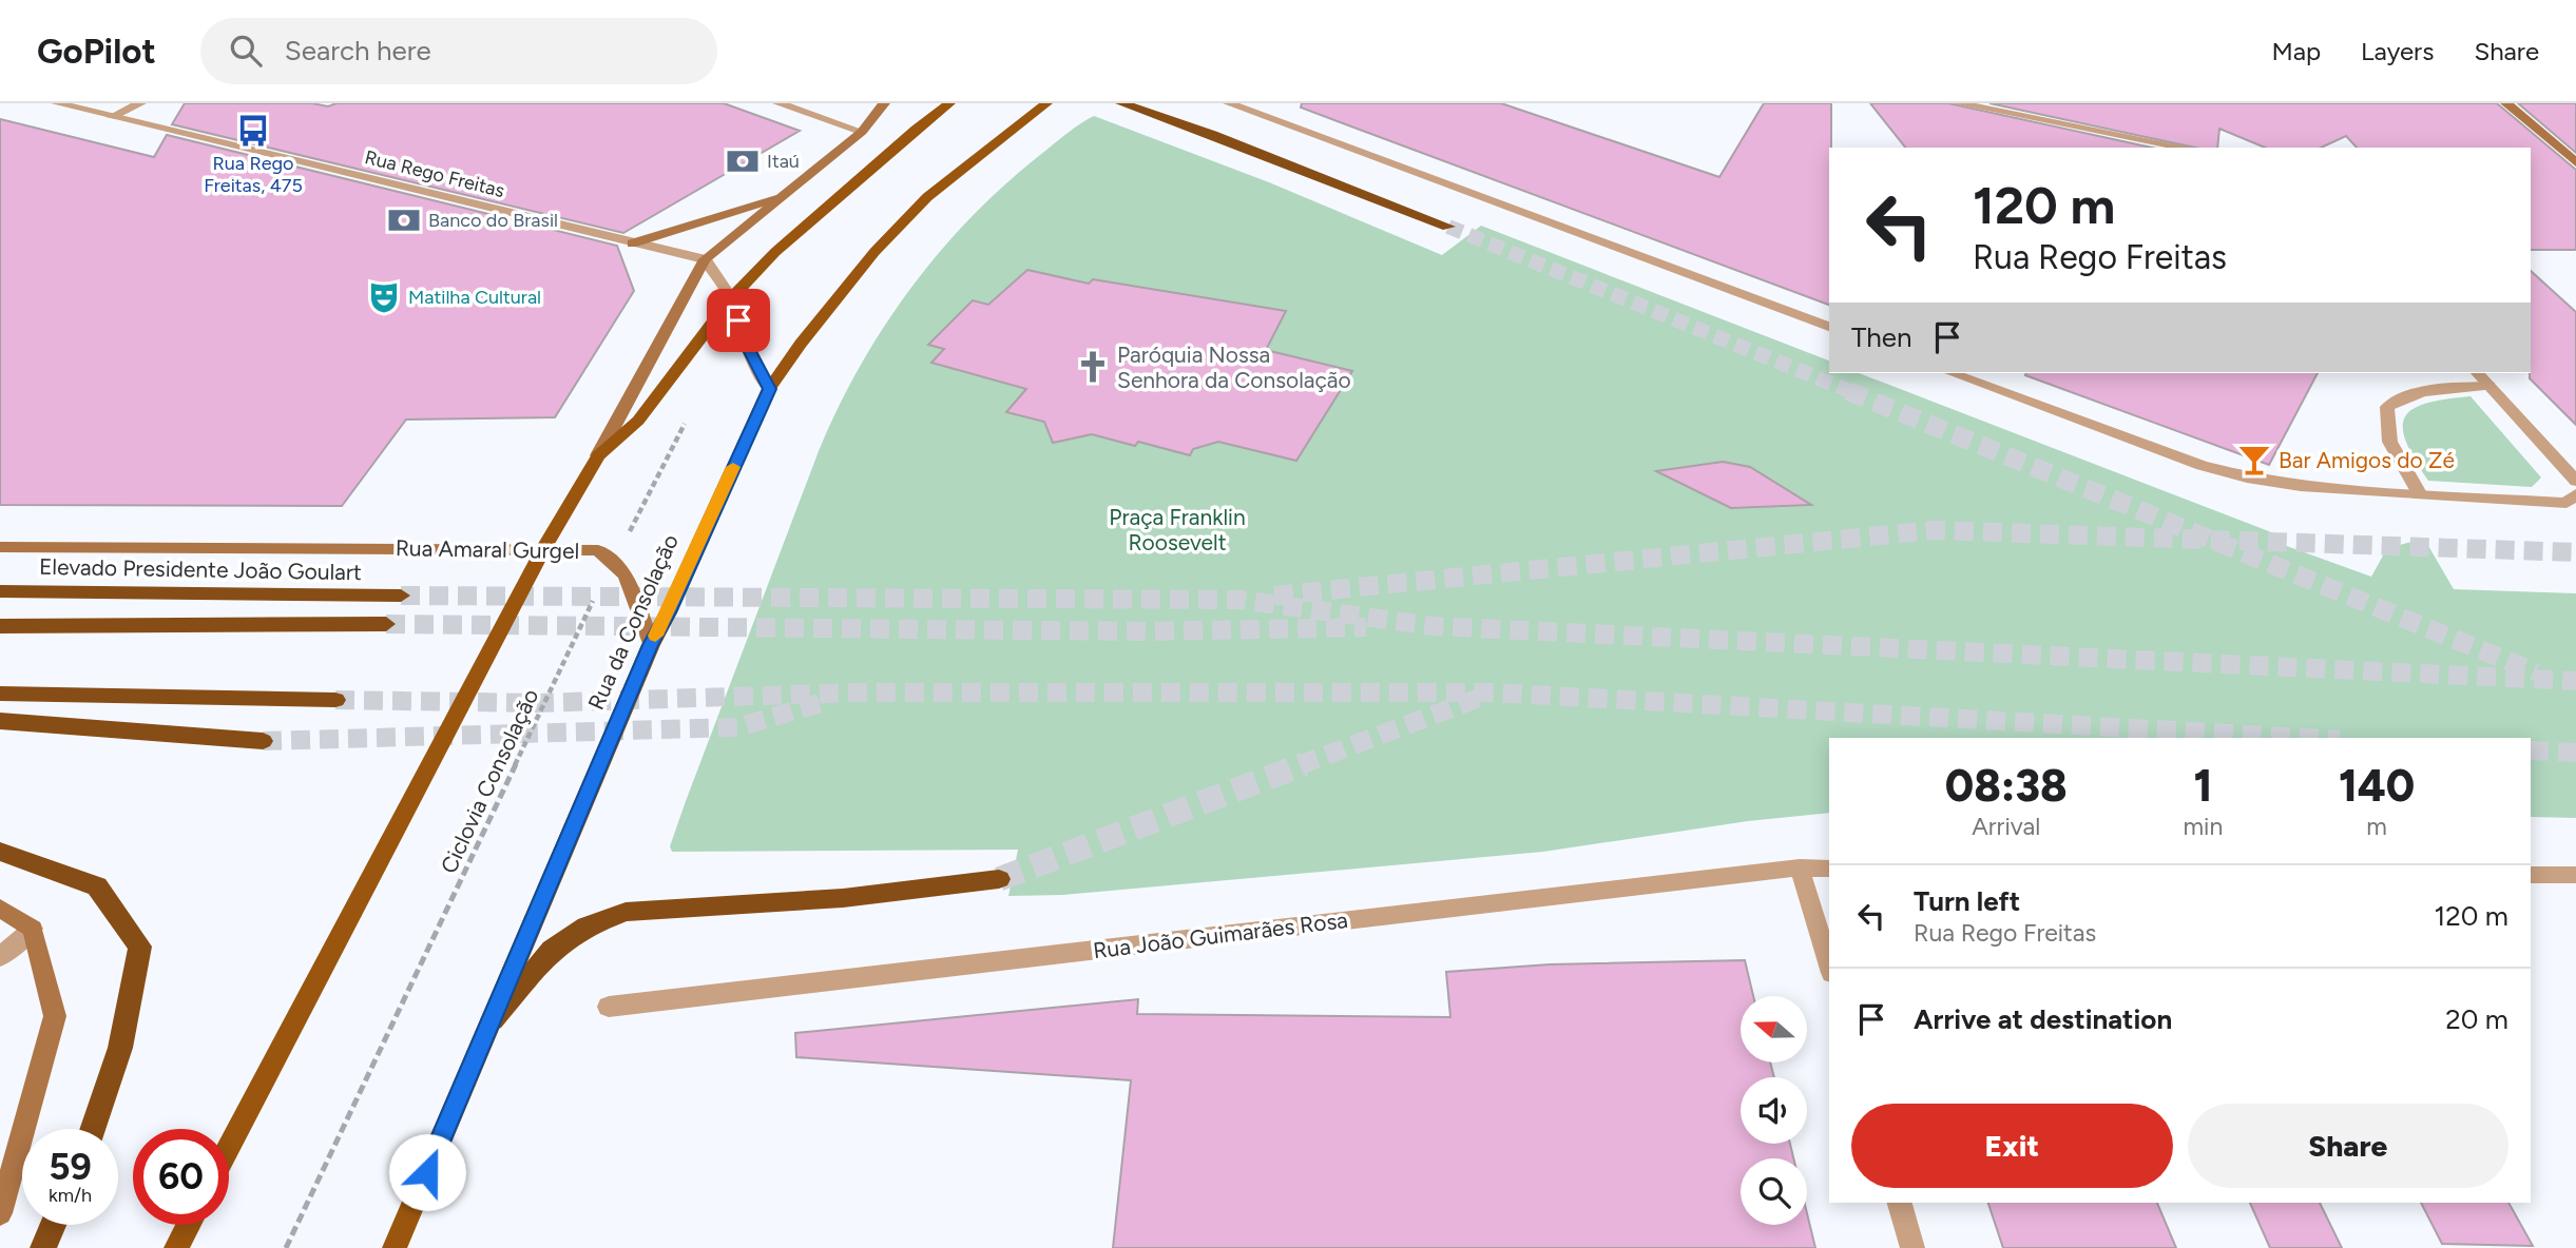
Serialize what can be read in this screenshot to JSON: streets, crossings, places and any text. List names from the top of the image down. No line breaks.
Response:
{"streets":{"highway":["Elevado Presidente João Goulart"],"main road":["Rua Amaral Gurgel","Rua da Consolação"],"street":["Rua Rego Freitas","Rua João Guimarães Rosa"],"path":["Ciclovia Consolação"]},"crossings":[["Rua Amaral Gurgel","Rua da Consolação"],["Rua Amaral Gurgel","Ciclovia Consolação"]],"parks":["Praça Franklin Roosevelt"],"places":{"bus stop":["Rua Rego Freitas, 475"],"bank":["Itaú","Banco do Brasil"],"theatre":["Matilha Cultural"],"church":["Paróquia Nossa Senhora da Consolação"],"bar":["Bar Amigos do Zé"]},"north":"left","page":{"header":"GoPilot","search":"Search here","nav":["Map","Layers","Share"],"turn":["120 m","Rua Rego Freitas"],"then":"Then","eta":["08:38","Arrival","1","min","140","m"],"list":[{"name":"Turn left","note":"Rua Rego Freitas","value":"120 m"},{"name":"Arrive at destination","value":"20 m"}],"buttons":["Exit","Share"],"speed":"59 km/h","limit":"60"}}
